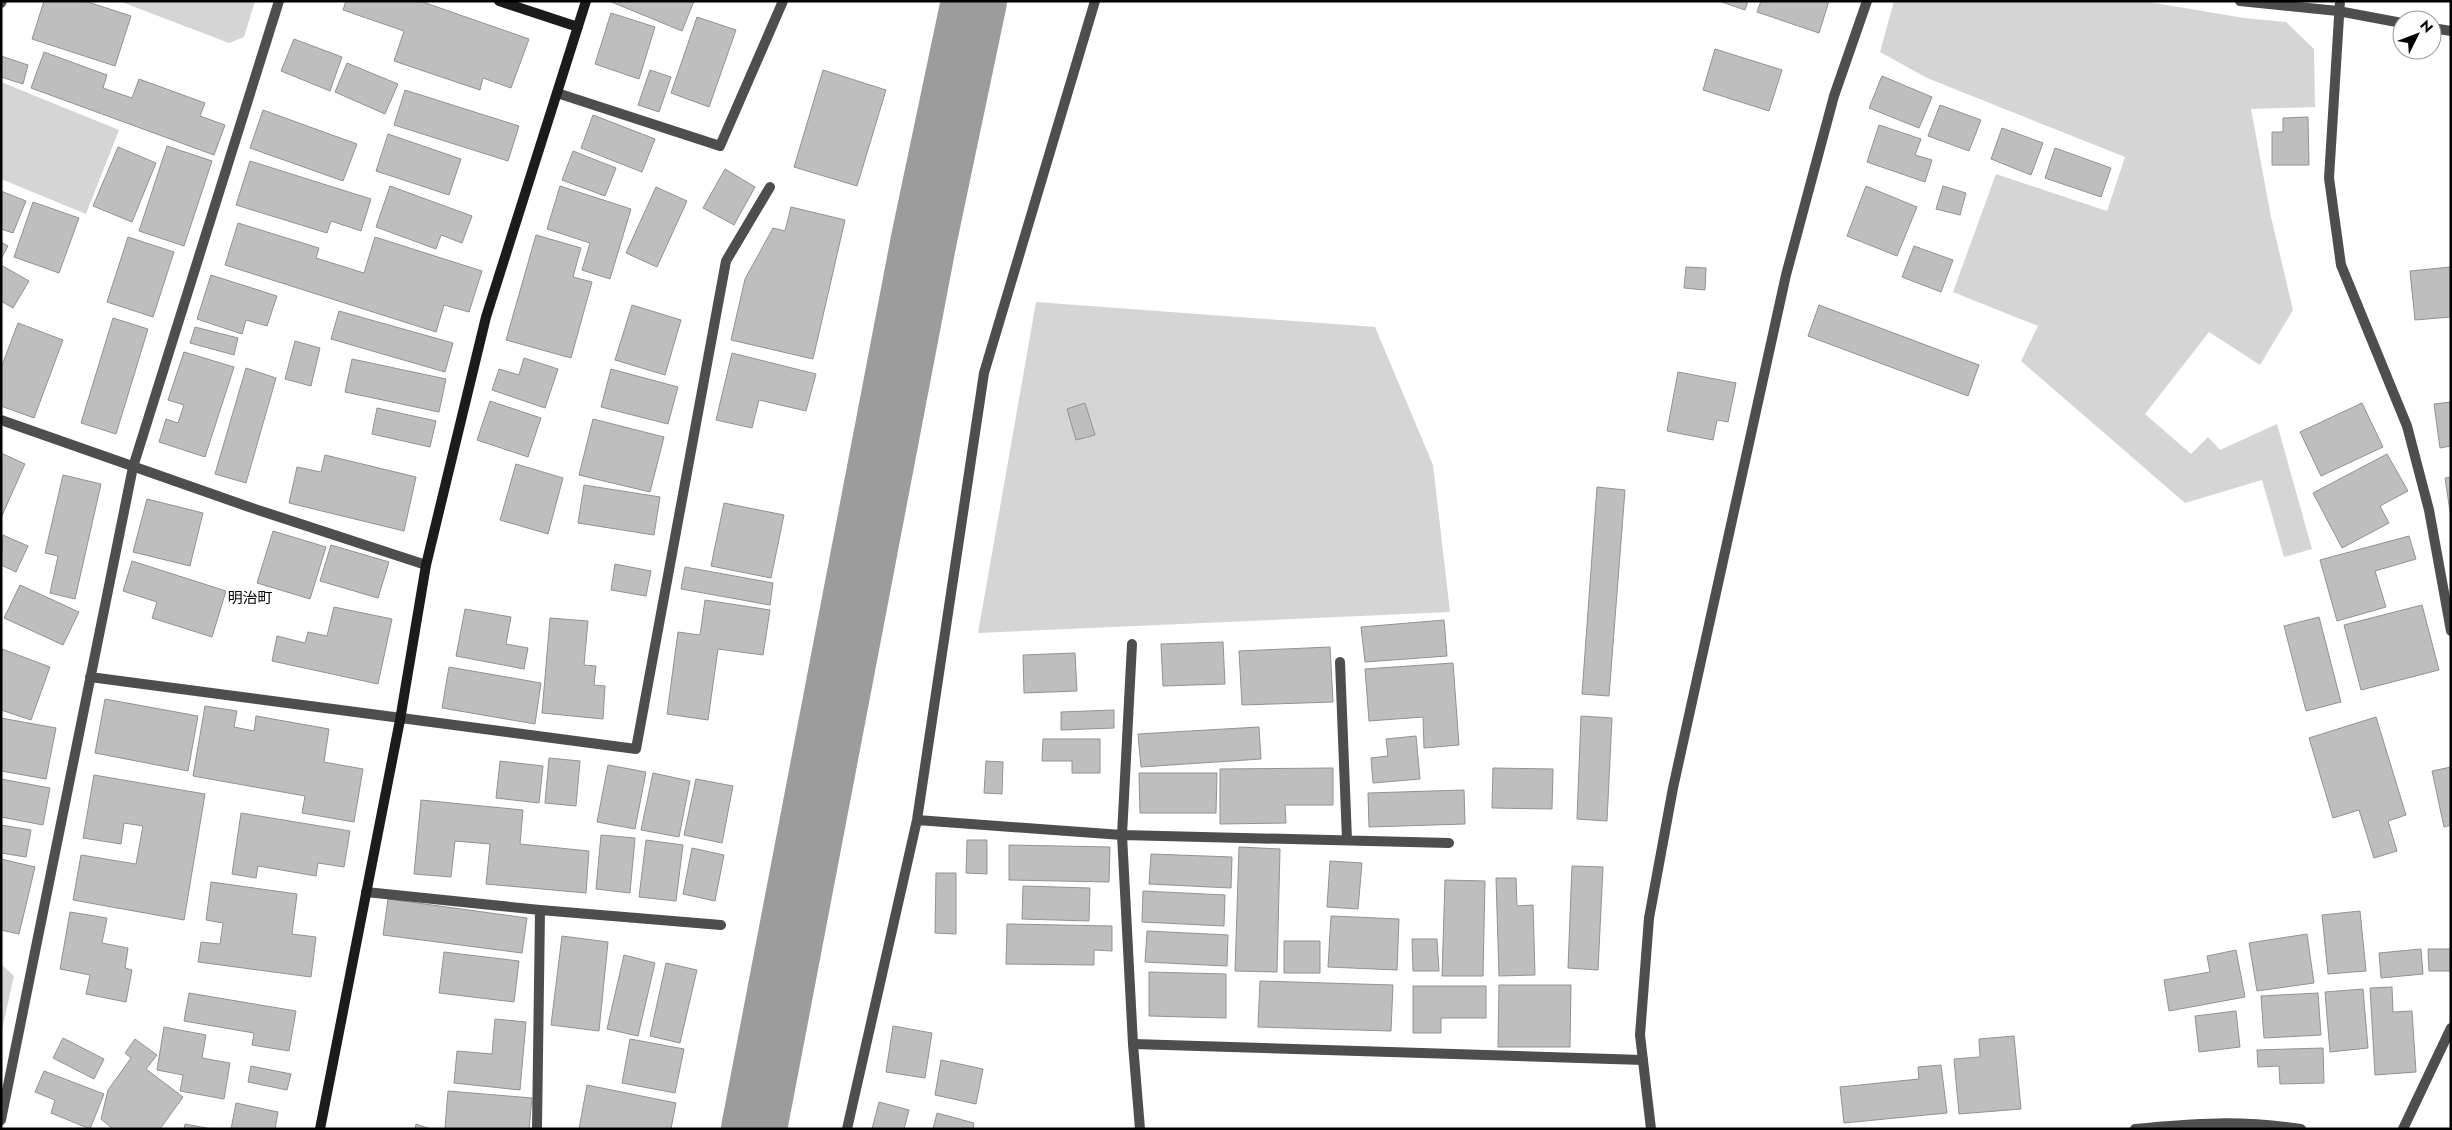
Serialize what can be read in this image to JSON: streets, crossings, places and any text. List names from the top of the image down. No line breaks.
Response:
{"districts":["明治町"],"north":"top right"}
